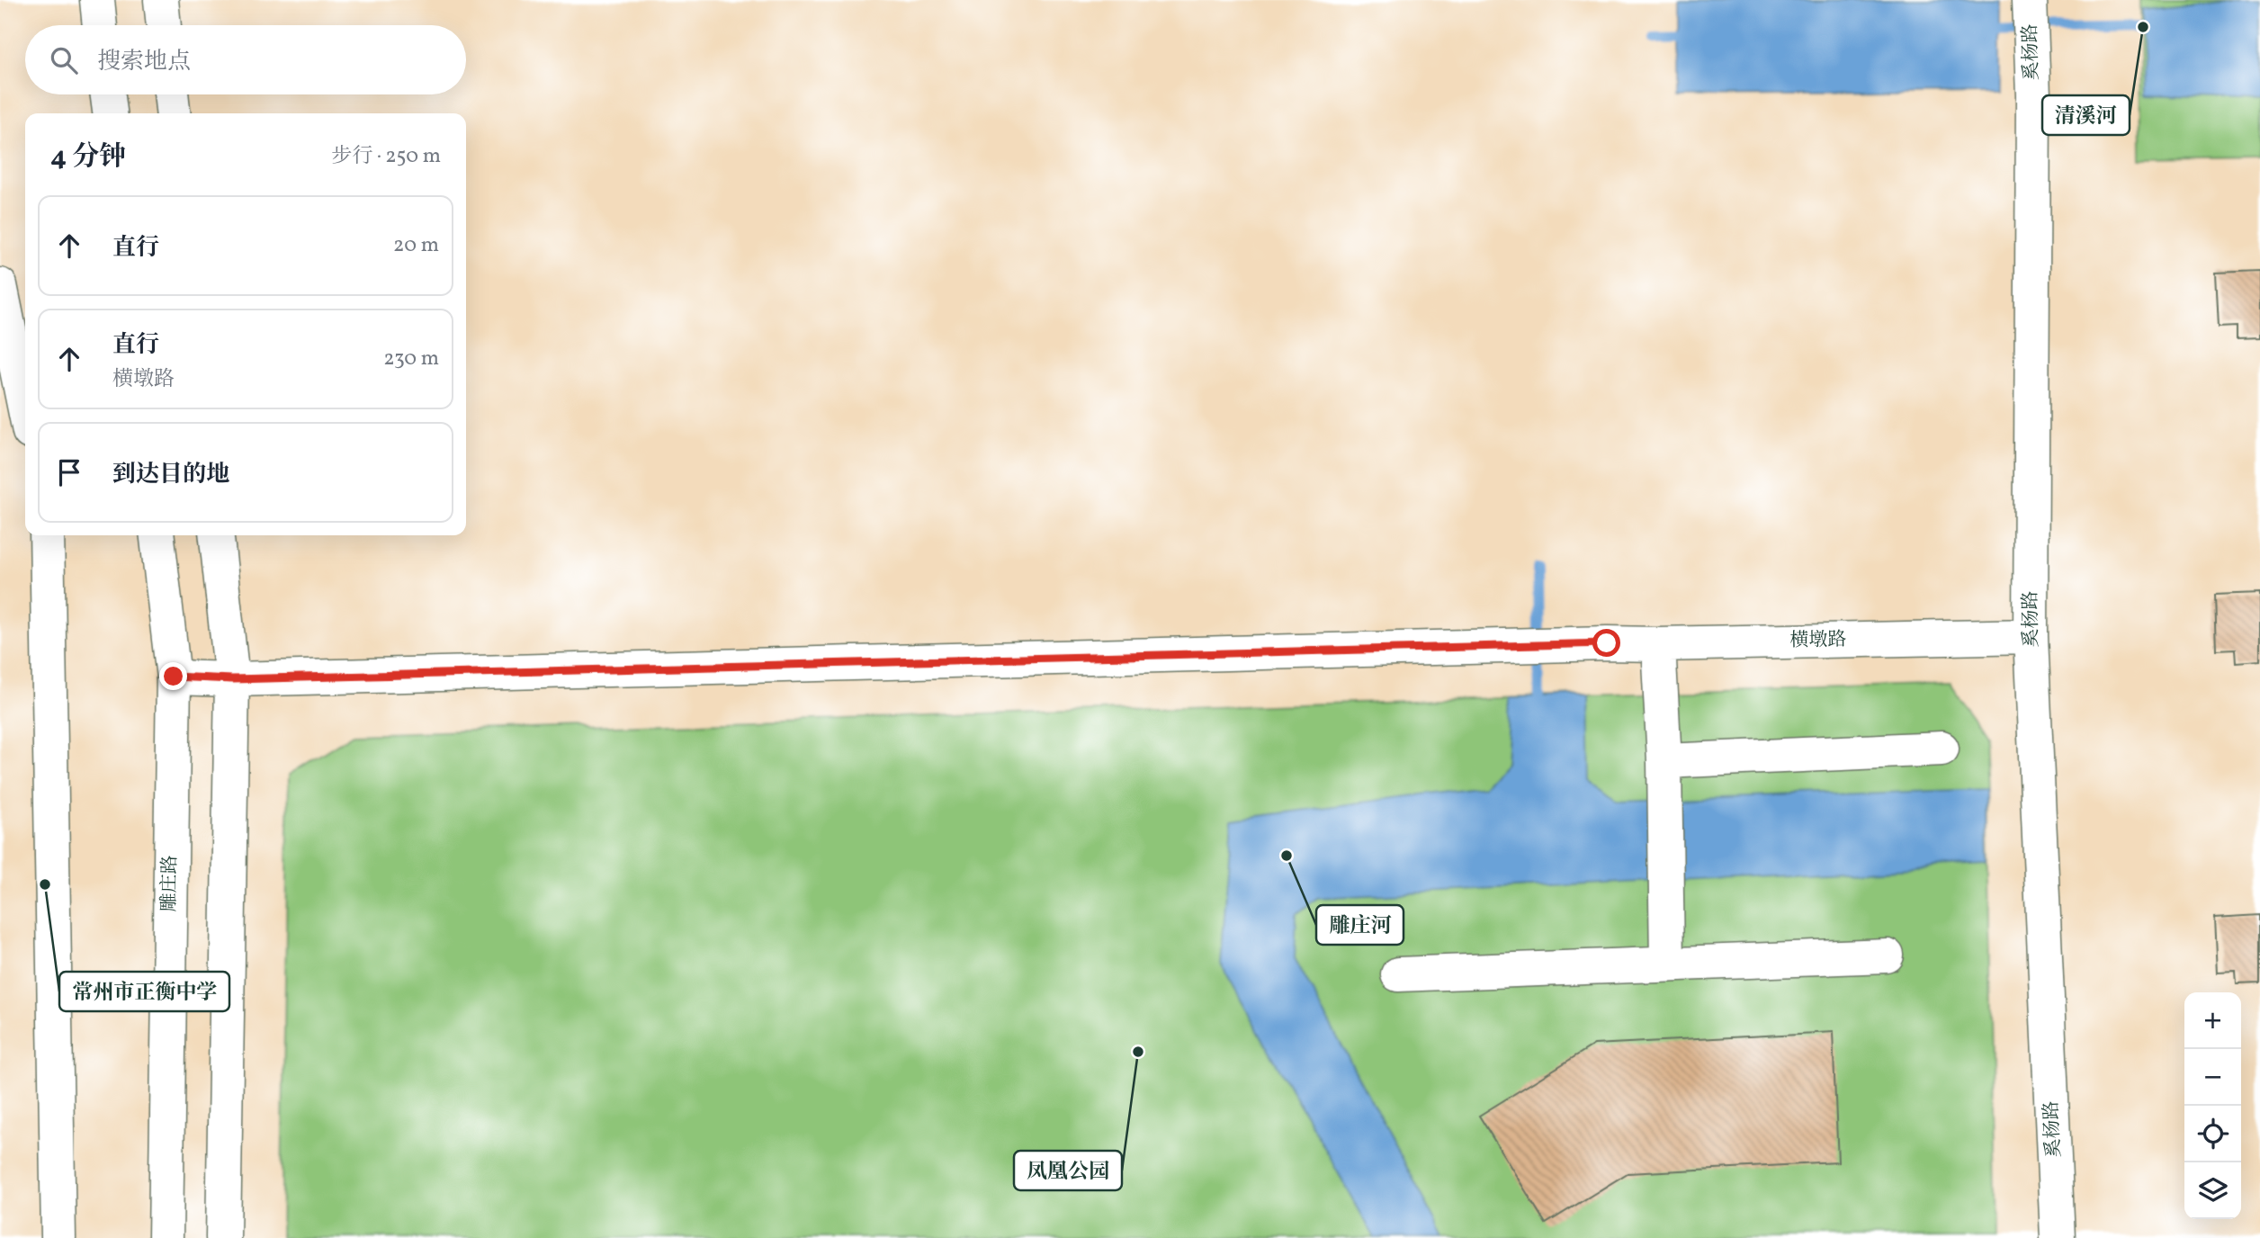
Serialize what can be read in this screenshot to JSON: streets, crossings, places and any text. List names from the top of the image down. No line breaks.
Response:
{"streets":{"street":["奚杨路","横墩路","雕庄路"]},"crossings":[["奚杨路","横墩路"]],"places":["清溪河","雕庄河","常州市正衡中学","凤凰公园"],"page":{"search":"搜索地点","heading":["4 分钟","步行 · 250 m"],"list":[["直行","20 m"],["直行","横墩路","230 m"],"到达目的地"],"map_buttons":["+","−"]}}
